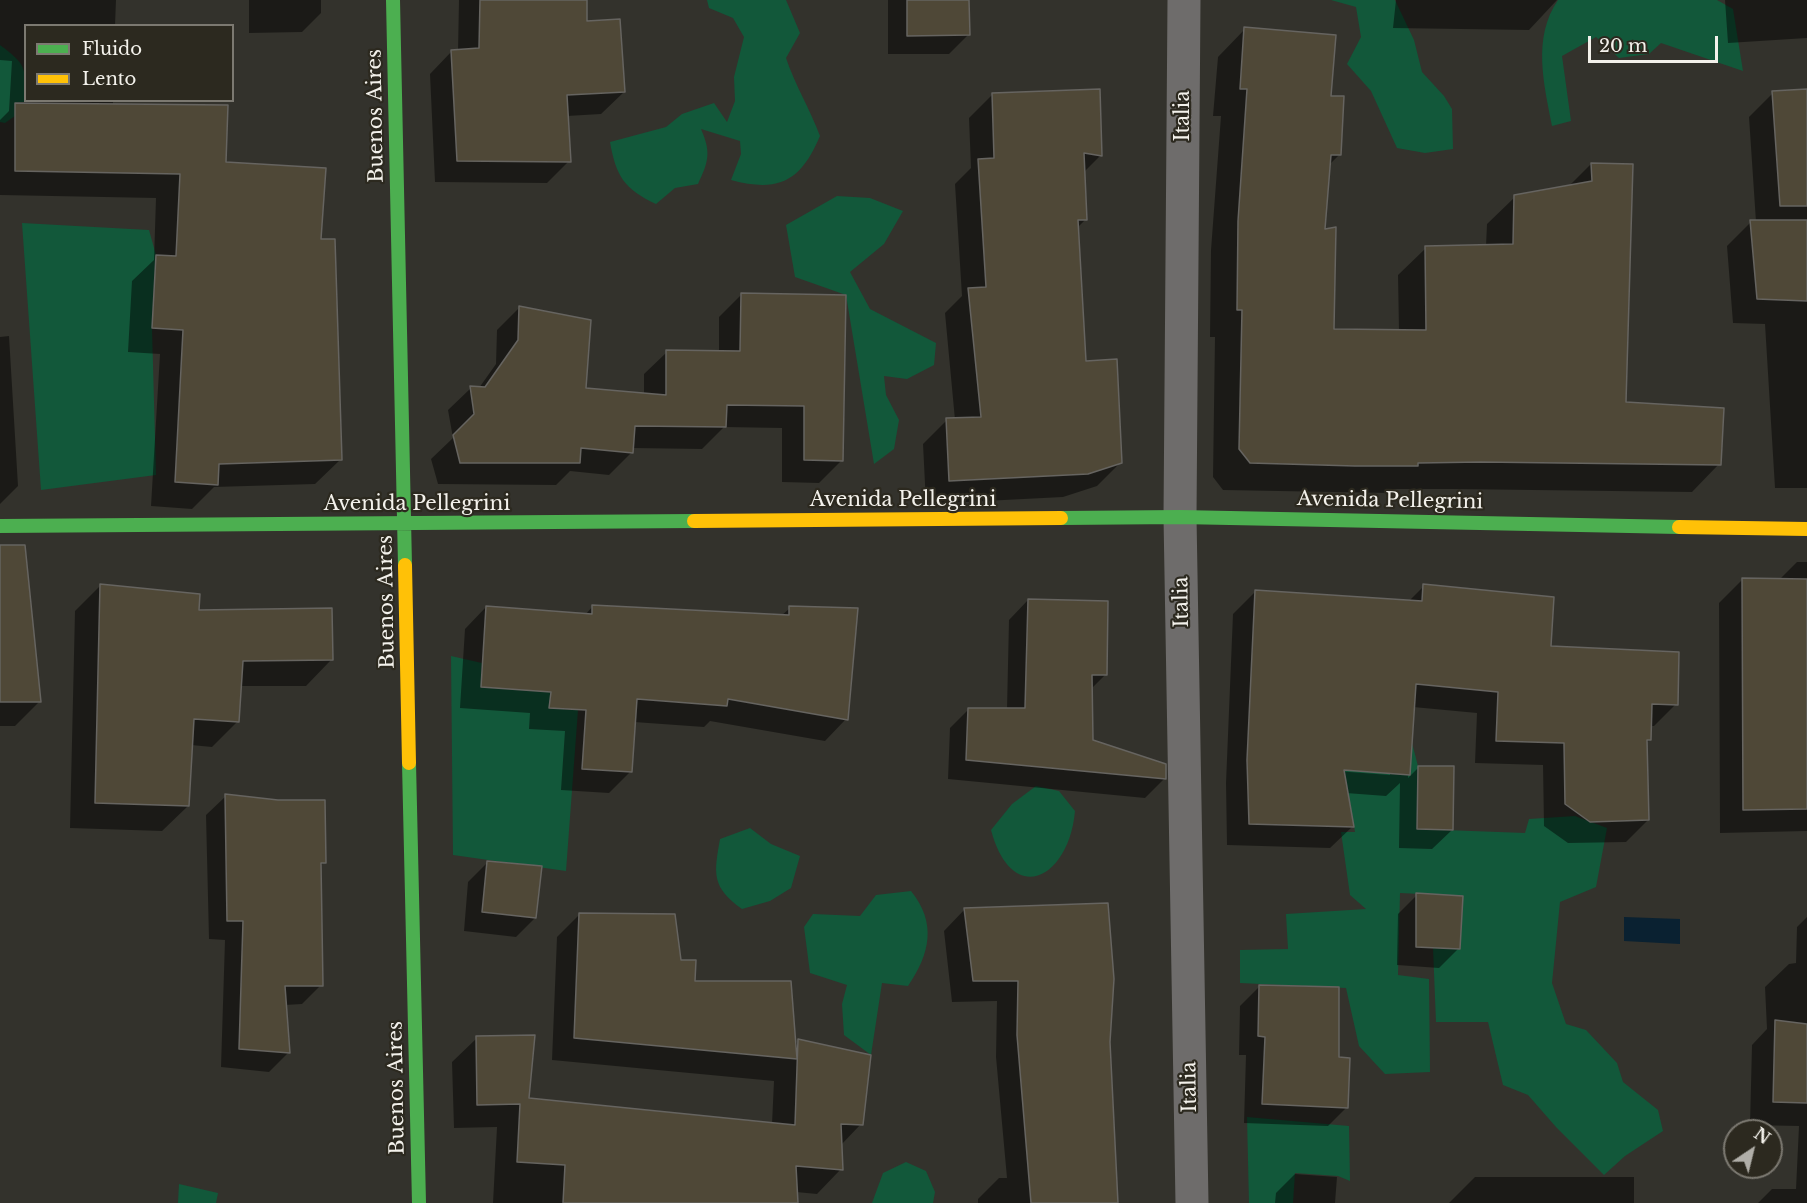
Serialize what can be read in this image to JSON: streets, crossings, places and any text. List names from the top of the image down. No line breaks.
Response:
{"streets":{"street":["Buenos Aires","Italia","Avenida Pellegrini"]},"crossings":[["Buenos Aires","Avenida Pellegrini"],["Italia","Avenida Pellegrini"]],"legend":["Fluido","Lento"],"scale_bar":"20 m","north":"top right"}
